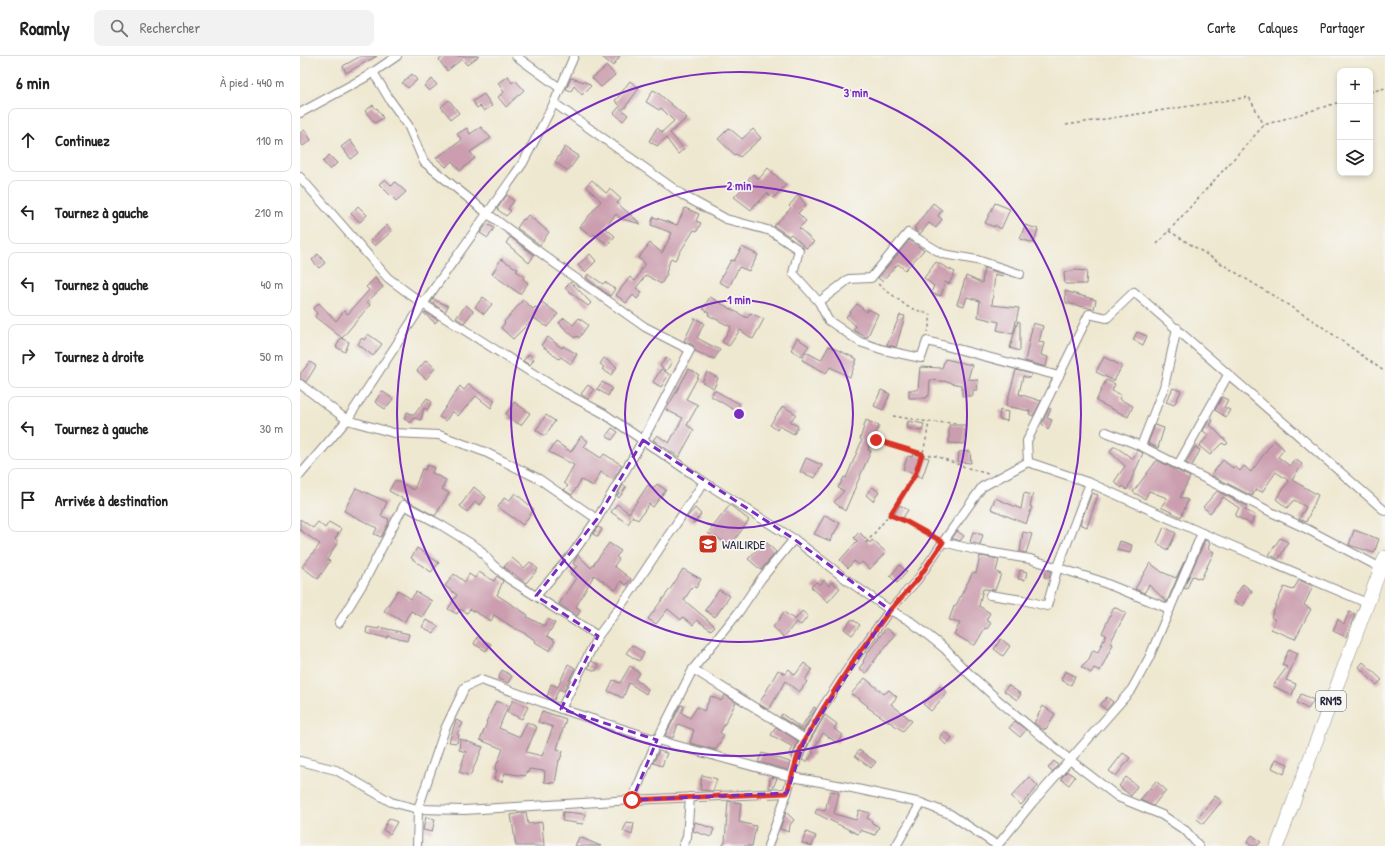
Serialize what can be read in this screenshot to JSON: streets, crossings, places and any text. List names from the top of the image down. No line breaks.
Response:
{"streets":{"main road":["RN15"]},"places":{"school or university":["WAILIRDE"]},"page":{"header":"Roamly","search":"Rechercher","nav":["Carte","Calques","Partager"],"heading":["6 min","À pied · 440 m"],"map_buttons":["+","−"],"list":[["Continuez","110 m"],["Tournez à gauche","210 m"],["Tournez à gauche","40 m"],["Tournez à droite","50 m"],["Tournez à gauche","30 m"],"Arrivée à destination"]},"rings":["3 min","2 min","1 min"]}
